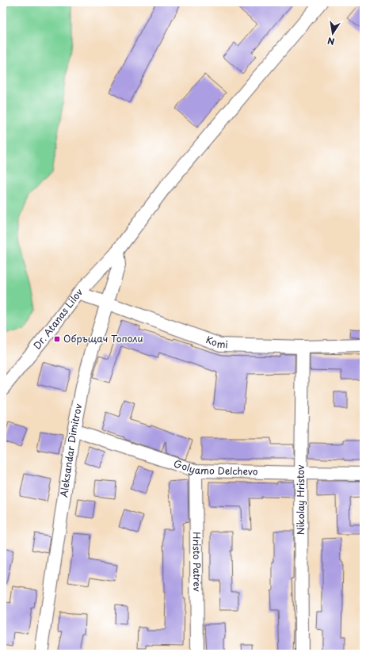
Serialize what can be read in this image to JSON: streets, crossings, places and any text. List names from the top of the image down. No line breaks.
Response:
{"streets":{"street":["Dr. Atanas Lilov","Komi","Aleksandar Dimitrov","Golyamo Delchevo","Nikolay Hristov","Hristo Patrev"]},"crossings":[["Dr. Atanas Lilov","Komi"],["Dr. Atanas Lilov","Aleksandar Dimitrov"],["Komi","Aleksandar Dimitrov"],["Komi","Nikolay Hristov"],["Aleksandar Dimitrov","Golyamo Delchevo"],["Golyamo Delchevo","Nikolay Hristov"],["Golyamo Delchevo","Hristo Patrev"]],"places":{"transit":["Обръщач Тополи"]},"north":"bottom"}
